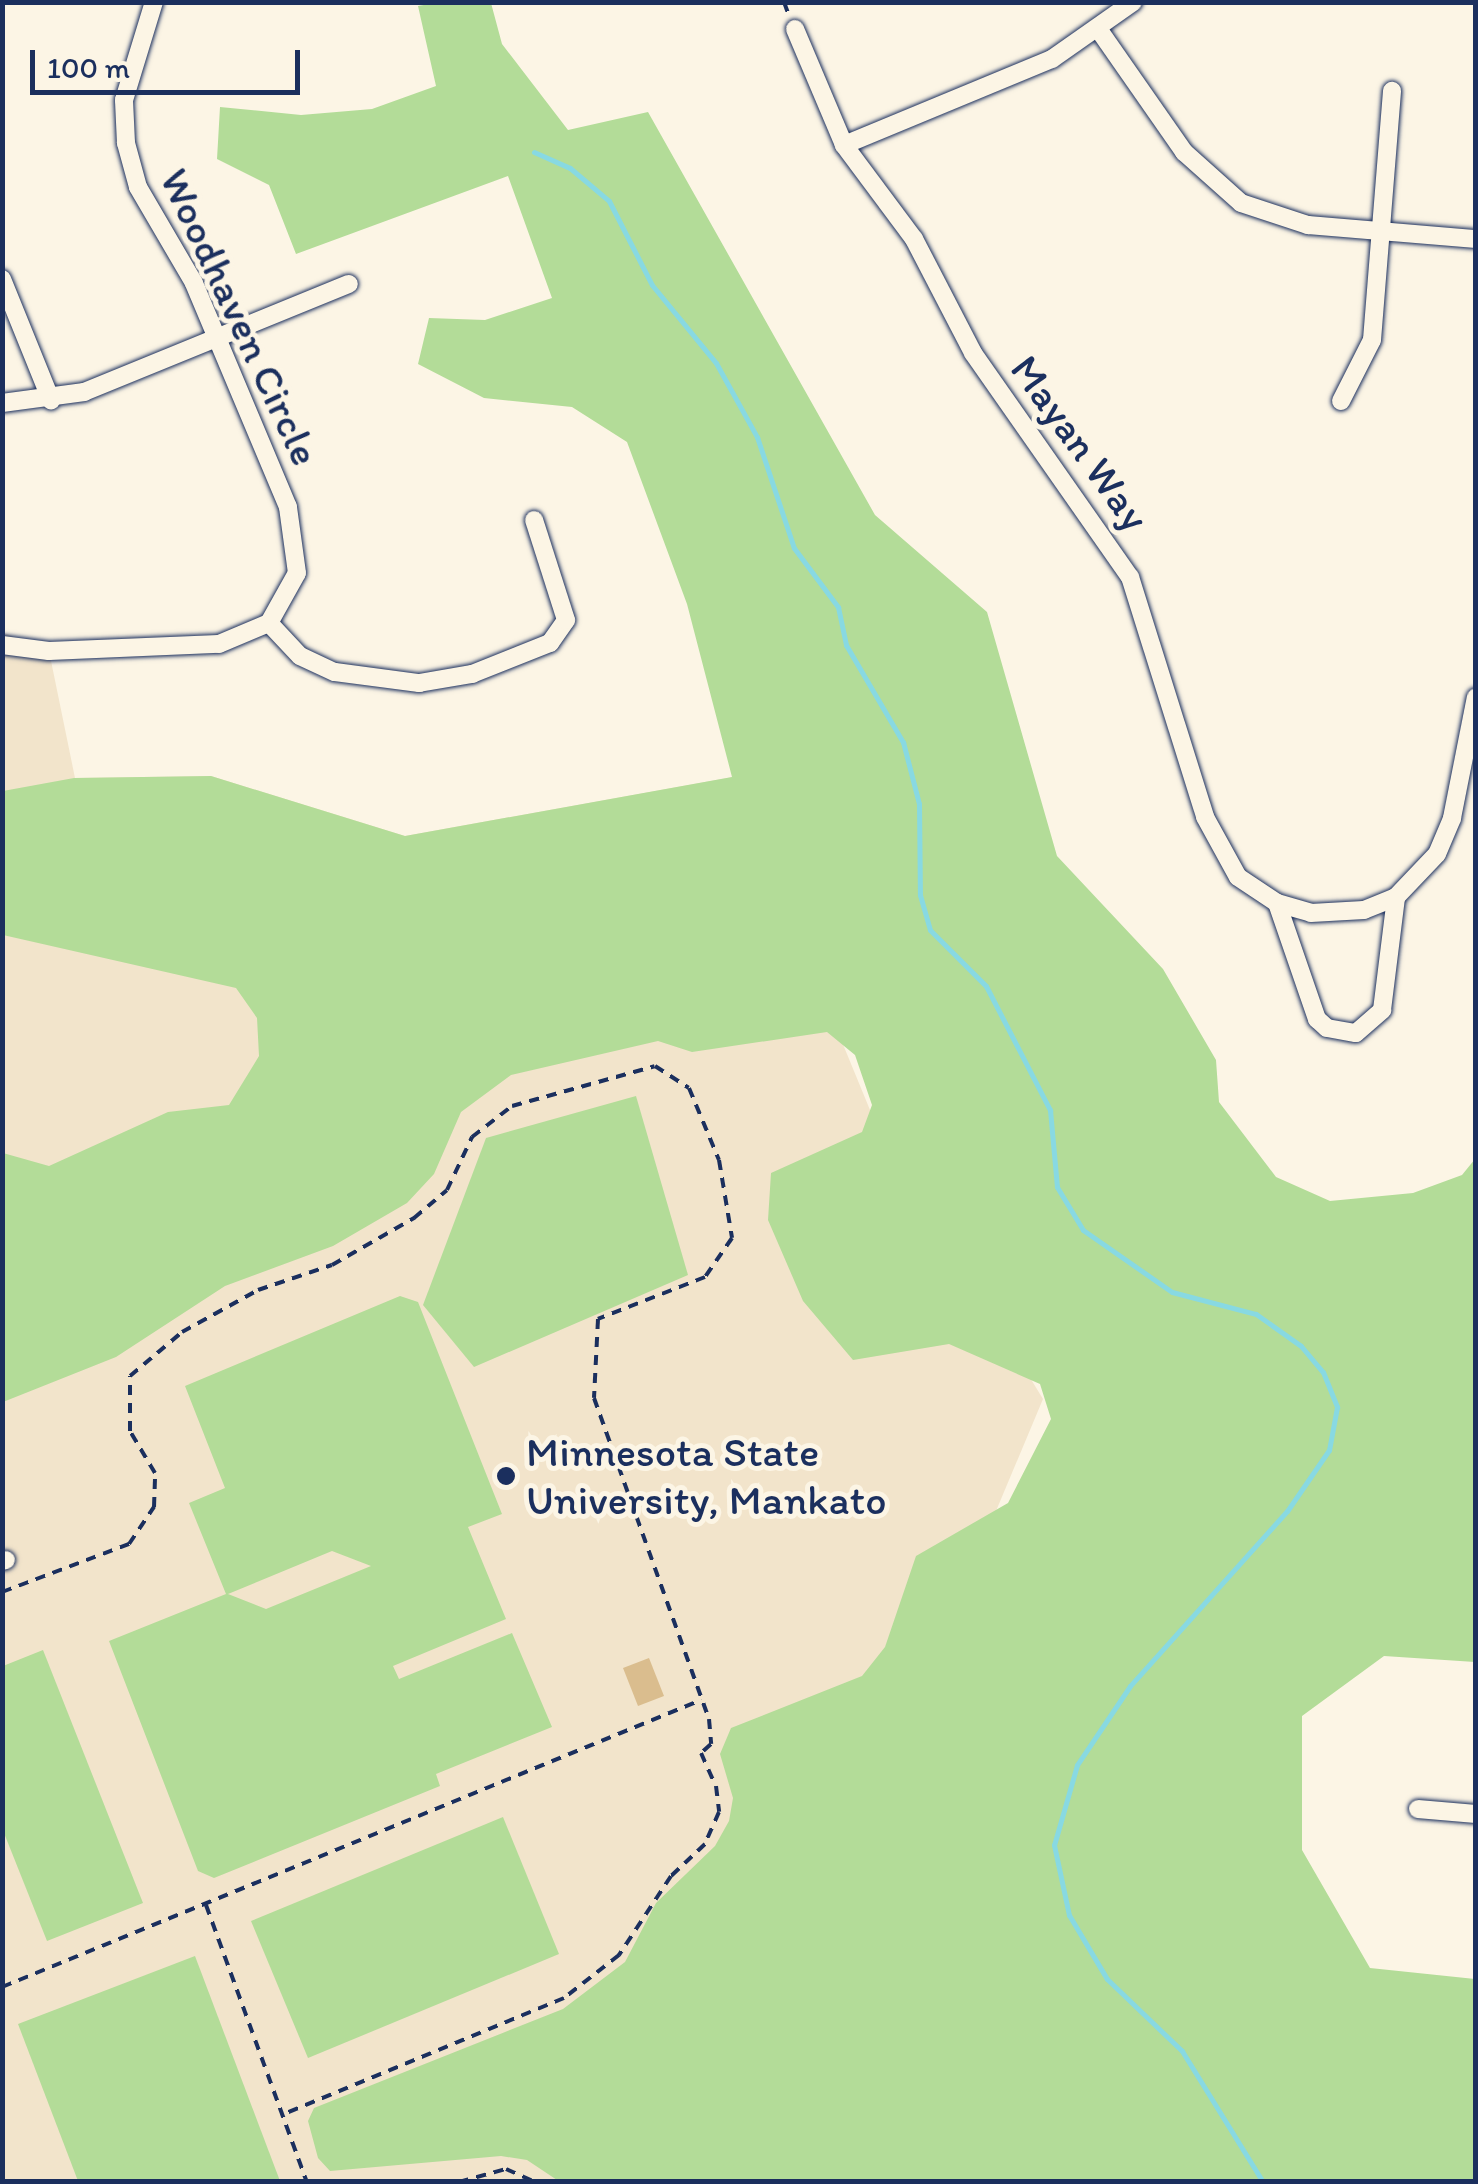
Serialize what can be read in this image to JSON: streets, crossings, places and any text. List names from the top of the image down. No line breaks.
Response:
{"streets":{"street":["Woodhaven Circle","Mayan Way"]},"places":["Minnesota State University, Mankato"],"scale_bar":"100 m"}
